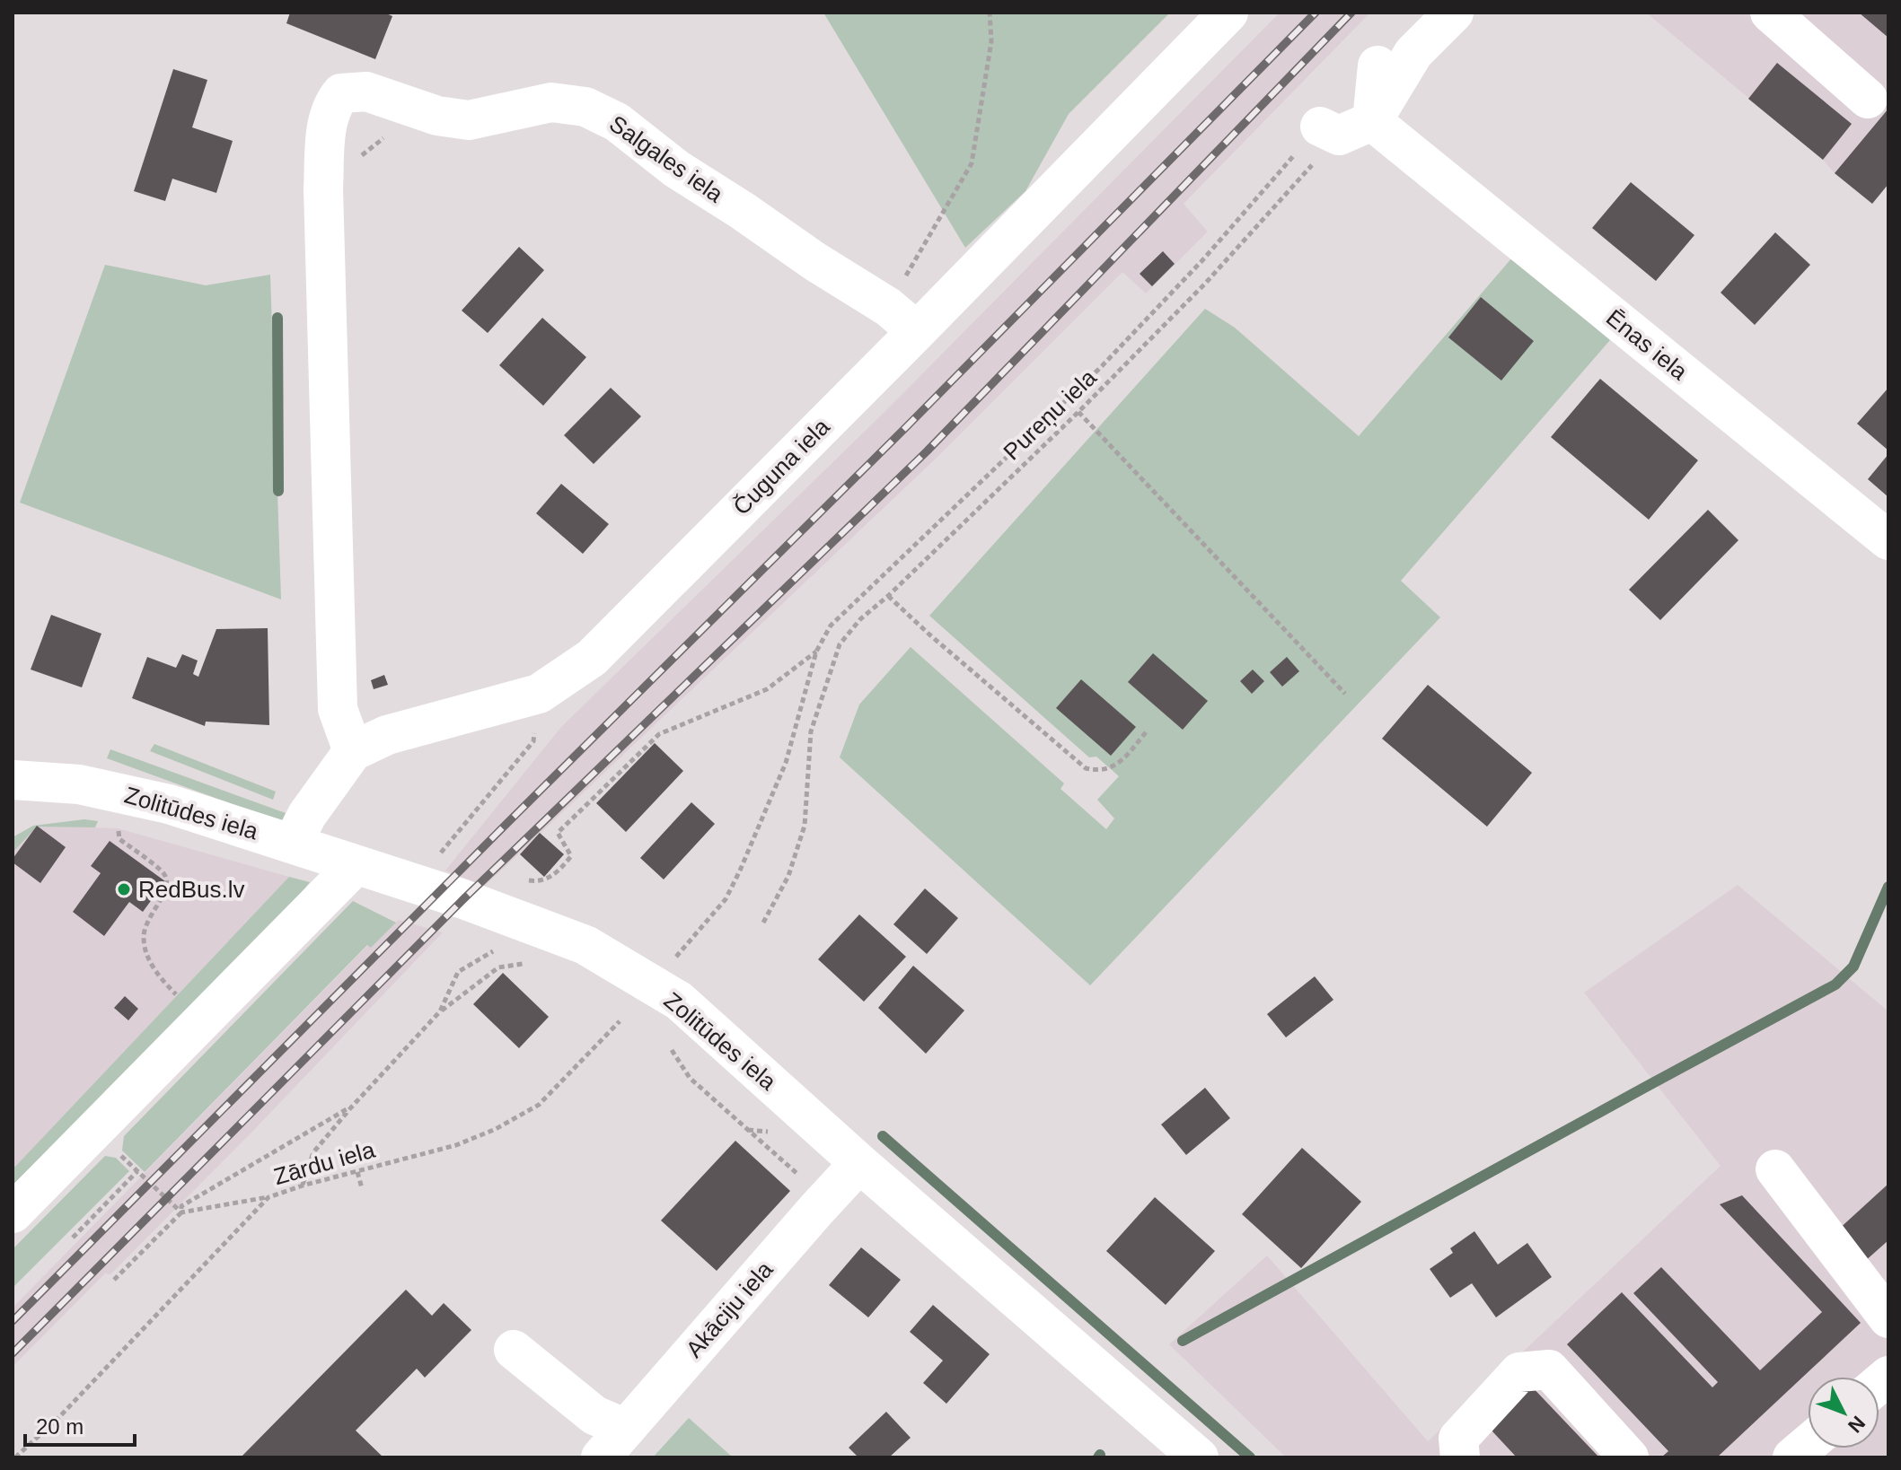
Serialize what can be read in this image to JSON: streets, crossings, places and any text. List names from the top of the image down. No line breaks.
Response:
{"streets":{"street":["Salgales iela","Ēnas iela","Čuguna iela","Zolitūdes iela","Akāciju iela"],"path":["Pureņu iela","Zārdu iela"]},"crossings":[["Salgales iela","Čuguna iela"],["Ēnas iela","Pureņu iela"],["Čuguna iela","Zolitūdes iela"],["Zolitūdes iela","Akāciju iela"]],"places":["RedBus.lv"],"scale_bar":"20 m","north":"bottom right"}
